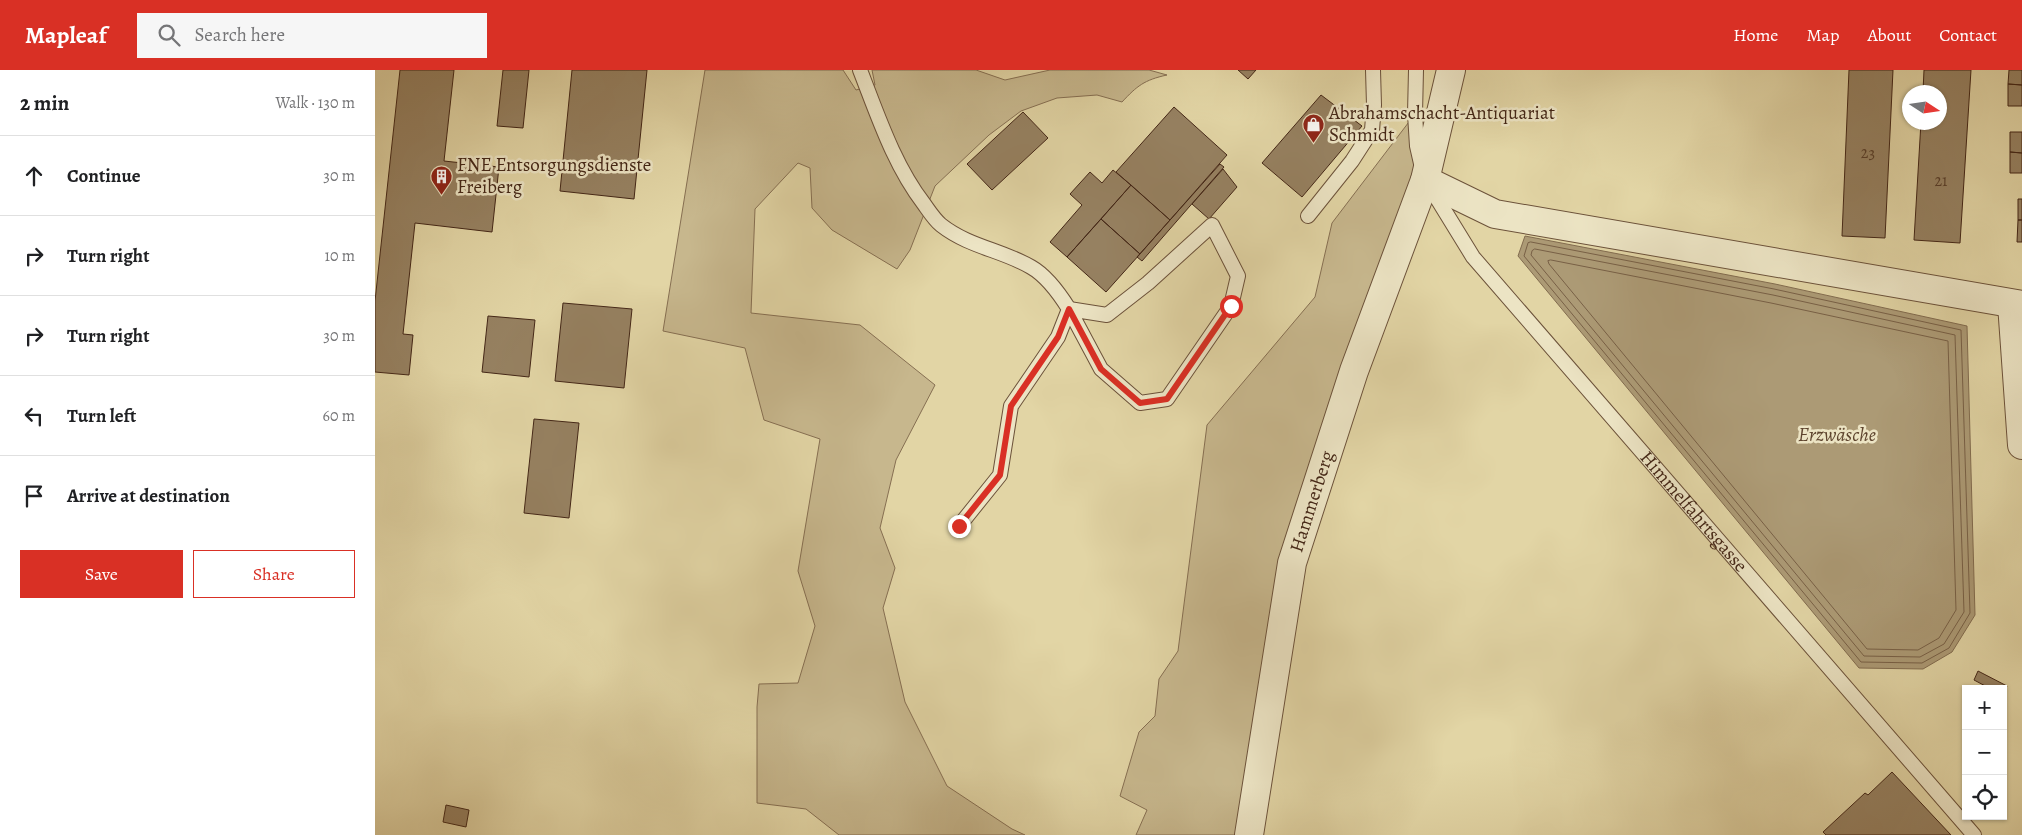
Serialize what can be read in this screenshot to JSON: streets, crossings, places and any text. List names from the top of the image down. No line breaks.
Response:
{"streets":{"street":["Hammerberg"],"lane":["Himmelfahrtsgasse"]},"crossings":[["Hammerberg","Himmelfahrtsgasse"]],"water":["Erzwäsche"],"places":{"shop":["Abrahamschacht-Antiquariat Schmidt"],"building":["FNE Entsorgungsdienste Freiberg"]},"house_numbers":["23","21"],"north":"right","page":{"header":"Mapleaf","search":"Search here","nav":["Home","Map","About","Contact"],"heading":["2 min","Walk · 130 m"],"list":[["Continue","30 m"],["Turn right","10 m"],["Turn right","30 m"],["Turn left","60 m"],"Arrive at destination"],"buttons":["Save","Share"],"map_buttons":["+","−"]}}
